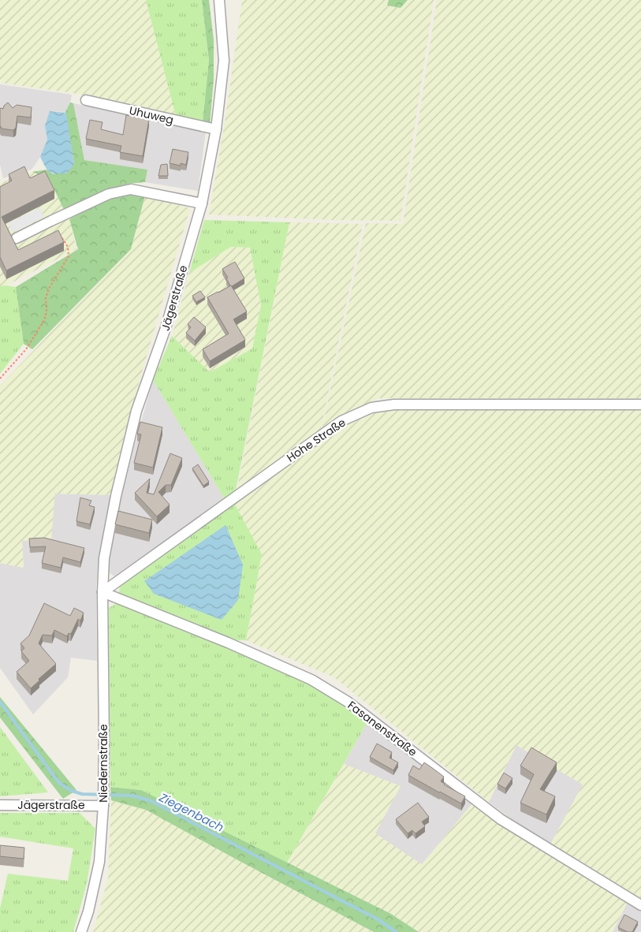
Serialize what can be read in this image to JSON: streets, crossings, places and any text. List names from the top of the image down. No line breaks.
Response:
{"streets":{"street":["Uhuweg","Jägerstraße","Hohe Straße","Fasanenstraße","Niedernstraße"]},"crossings":[["Uhuweg","Jägerstraße"],["Jägerstraße","Hohe Straße"],["Jägerstraße","Fasanenstraße"],["Jägerstraße","Niedernstraße"],["Hohe Straße","Fasanenstraße"],["Hohe Straße","Niedernstraße"],["Fasanenstraße","Niedernstraße"]],"water":["Ziegenbach"]}
